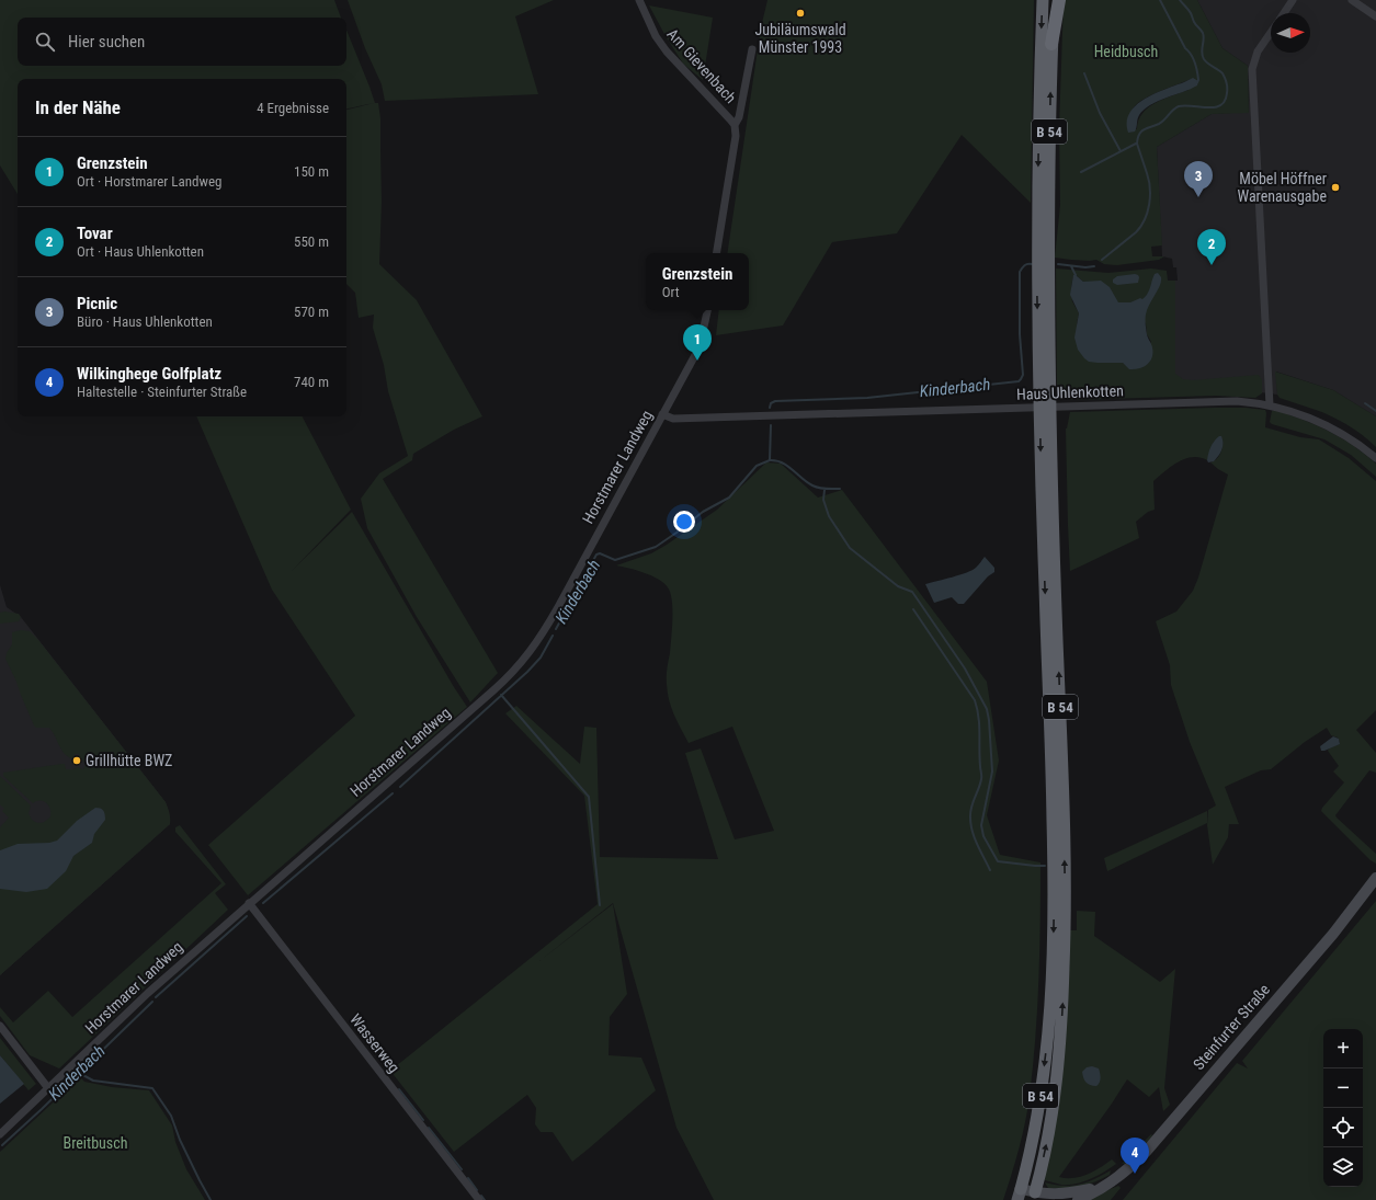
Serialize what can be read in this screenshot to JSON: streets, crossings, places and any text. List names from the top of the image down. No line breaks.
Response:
{"streets":{"highway":["B 54"],"main road":["Steinfurter Straße"],"street":["Am Gievenbach","Haus Uhlenkotten","Horstmarer Landweg","Wasserweg"]},"crossings":[["B 54","Steinfurter Straße"],["Haus Uhlenkotten","Horstmarer Landweg"],["Horstmarer Landweg","Wasserweg"]],"water":["Kinderbach"],"parks":["Heidbusch","Breitbusch"],"places":["Jubiläumswald Münster 1993","Möbel Höffner Warenausgabe","Grillhütte BWZ"],"north":"right","page":{"search":"Hier suchen","heading":["In der Nähe","4 Ergebnisse"],"list":[{"mark":"1","name":"Grenzstein","note":"Ort · Horstmarer Landweg","value":"150 m"},{"mark":"2","name":"Tovar","note":"Ort · Haus Uhlenkotten","value":"550 m"},{"mark":"3","name":"Picnic","note":"Büro · Haus Uhlenkotten","value":"570 m"},{"mark":"4","name":"Wilkinghege Golfplatz","note":"Haltestelle · Steinfurter Straße","value":"740 m"}],"pins":["3","2","1","4"],"popup":["Grenzstein","Ort"],"map_buttons":["+","−"]}}
